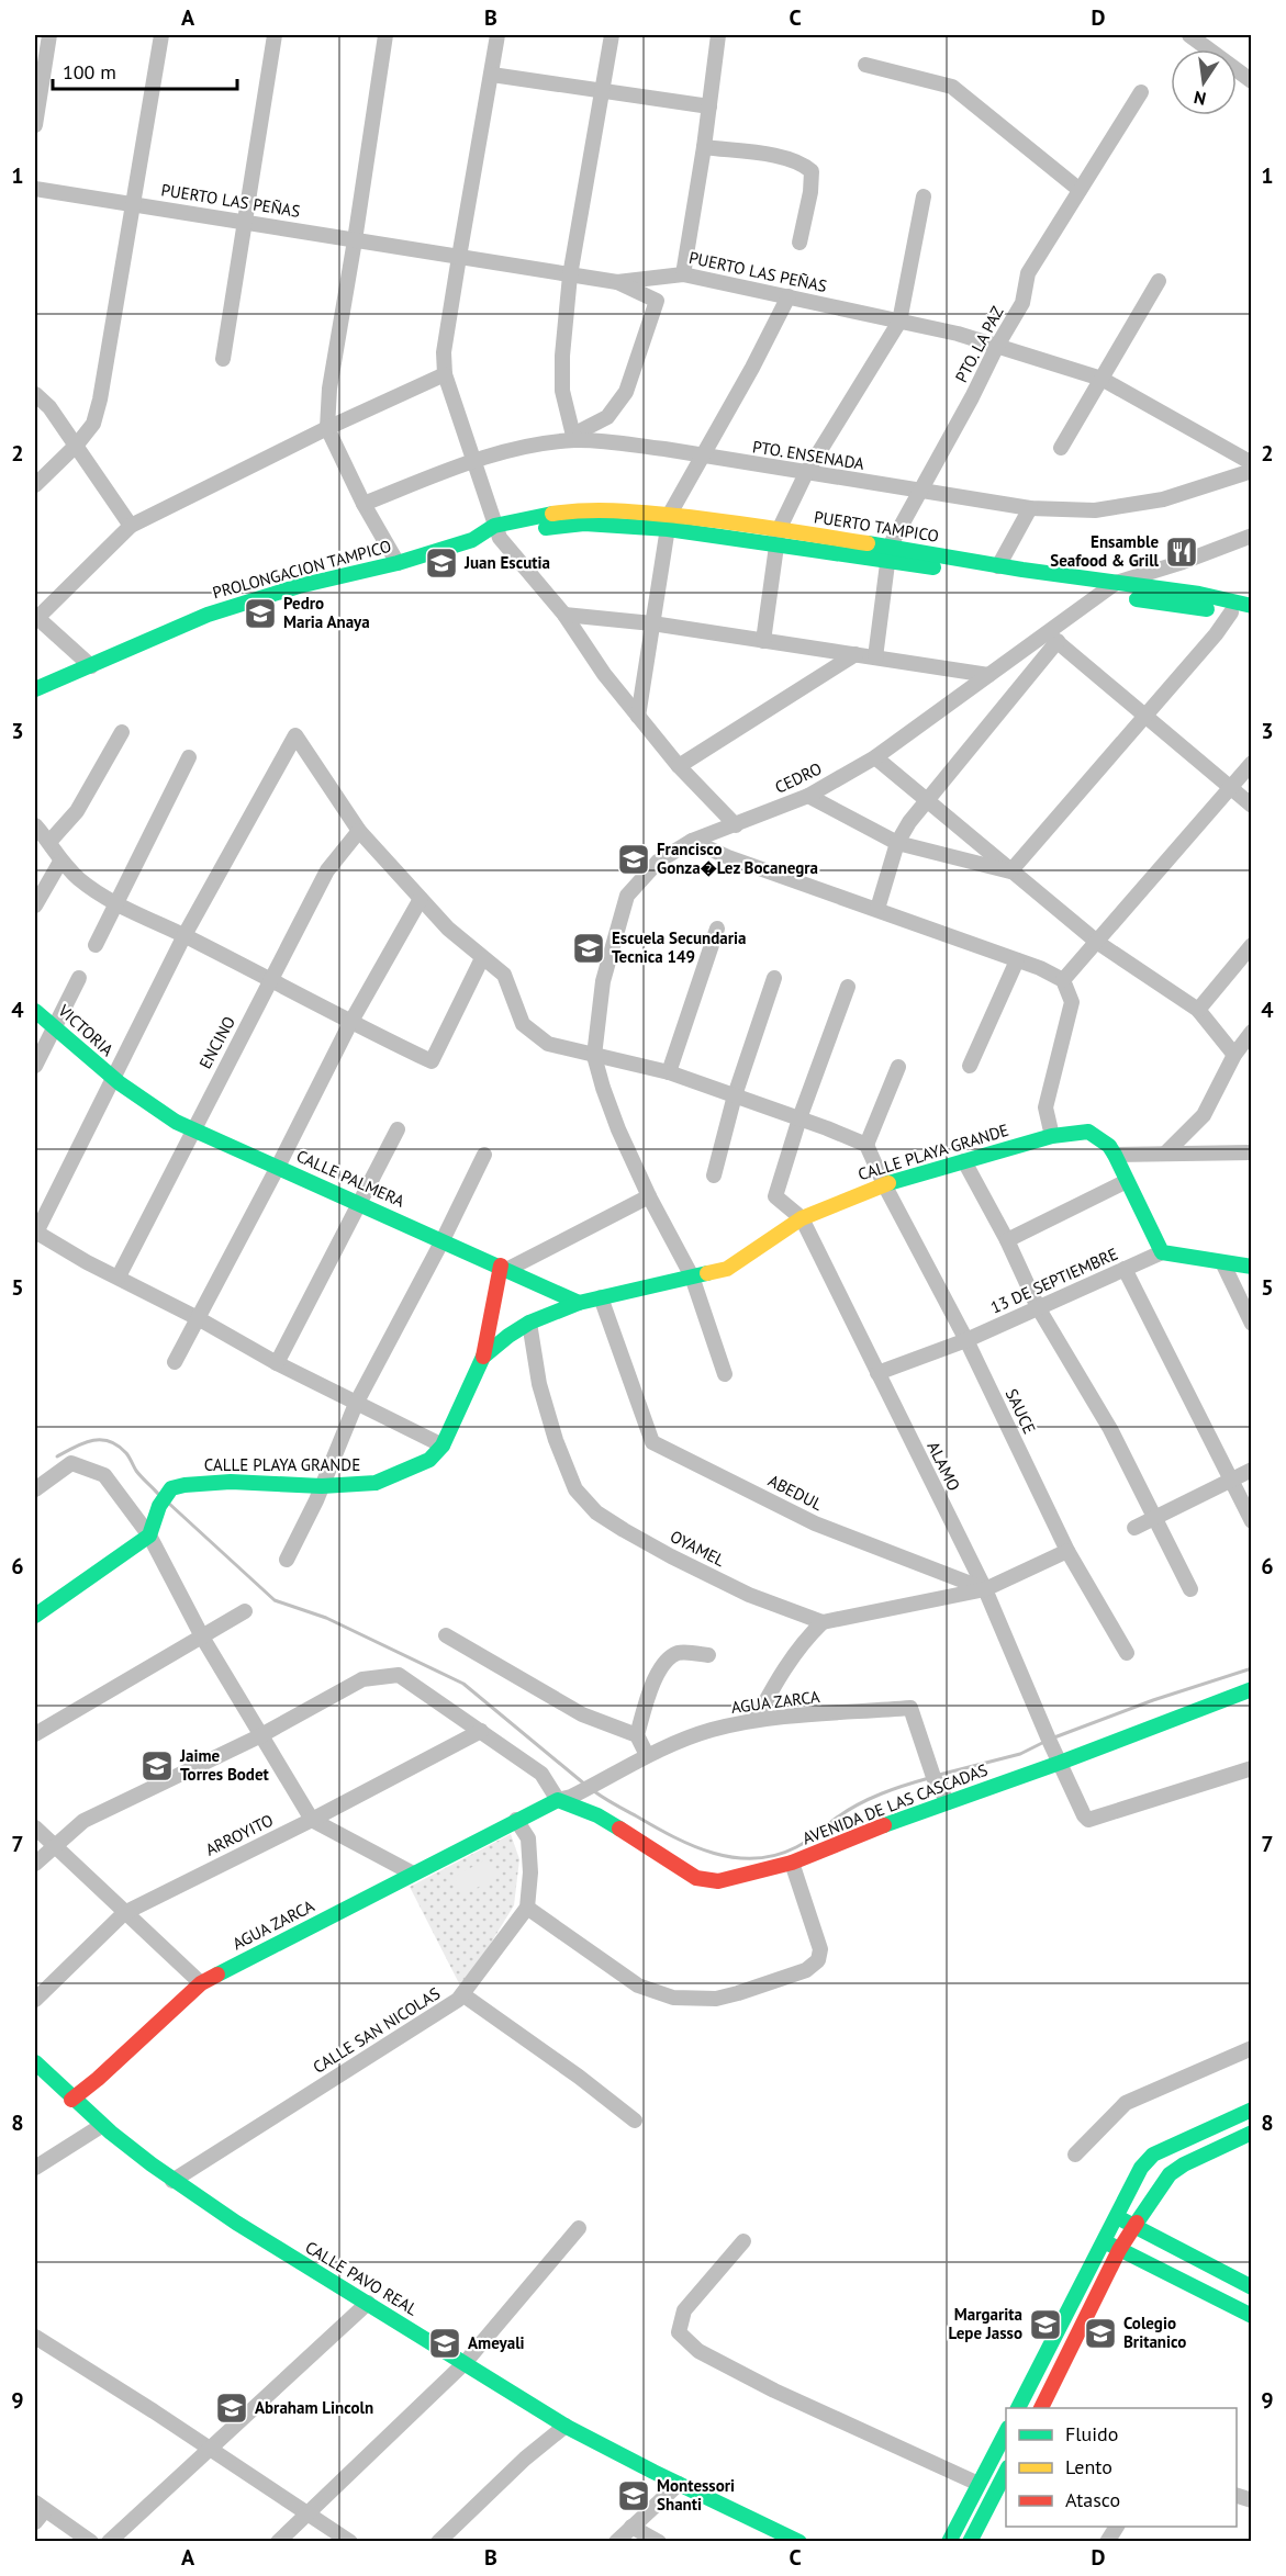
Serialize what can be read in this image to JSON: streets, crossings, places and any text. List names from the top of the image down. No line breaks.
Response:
{"streets":{"street":["PUERTO LAS PEÑAS","PTO. LA PAZ","PTO. ENSENADA","PUERTO TAMPICO","PROLONGACION TAMPICO","CEDRO","VICTORIA","ENCINO","CALLE PLAYA GRANDE","CALLE PALMERA","13 DE SEPTIEMBRE","SAUCE","ALAMO","ABEDUL","OYAMEL","AGUA ZARCA","AVENIDA DE LAS CASCADAS","ARROYITO","CALLE SAN NICOLAS","CALLE PAVO REAL"]},"crossings":[["PUERTO LAS PEÑAS","PTO. LA PAZ"],["PTO. LA PAZ","PTO. ENSENADA"],["PTO. LA PAZ","PUERTO TAMPICO"],["PUERTO TAMPICO","PROLONGACION TAMPICO"],["PUERTO TAMPICO","CEDRO"],["CEDRO","CALLE PLAYA GRANDE"],["VICTORIA","CALLE PALMERA"],["ENCINO","CALLE PALMERA"],["CALLE PLAYA GRANDE","CALLE PALMERA"],["CALLE PLAYA GRANDE","13 DE SEPTIEMBRE"],["CALLE PLAYA GRANDE","SAUCE"],["CALLE PLAYA GRANDE","ALAMO"],["CALLE PLAYA GRANDE","ABEDUL"],["CALLE PLAYA GRANDE","OYAMEL"],["13 DE SEPTIEMBRE","SAUCE"],["13 DE SEPTIEMBRE","ALAMO"],["ALAMO","ABEDUL"],["ALAMO","AVENIDA DE LAS CASCADAS"],["AGUA ZARCA","AVENIDA DE LAS CASCADAS"],["AGUA ZARCA","CALLE PAVO REAL"],["CALLE SAN NICOLAS","CALLE PAVO REAL"]],"places":{"restaurant":["Ensamble Seafood & Grill"],"school or university":["Juan Escutia","Pedro Maria Anaya","Francisco Gonza�Lez Bocanegra","Escuela Secundaria Tecnica 149","Jaime Torres Bodet","Margarita Lepe Jasso","Colegio Britanico","Ameyali","Abraham Lincoln","Montessori Shanti"]},"legend":["Fluido","Lento","Atasco"],"scale_bar":"100 m","north":"bottom","grid":{"columns":["A","B","C","D"],"rows":["1","2","3","4","5","6","7","8","9"]}}
